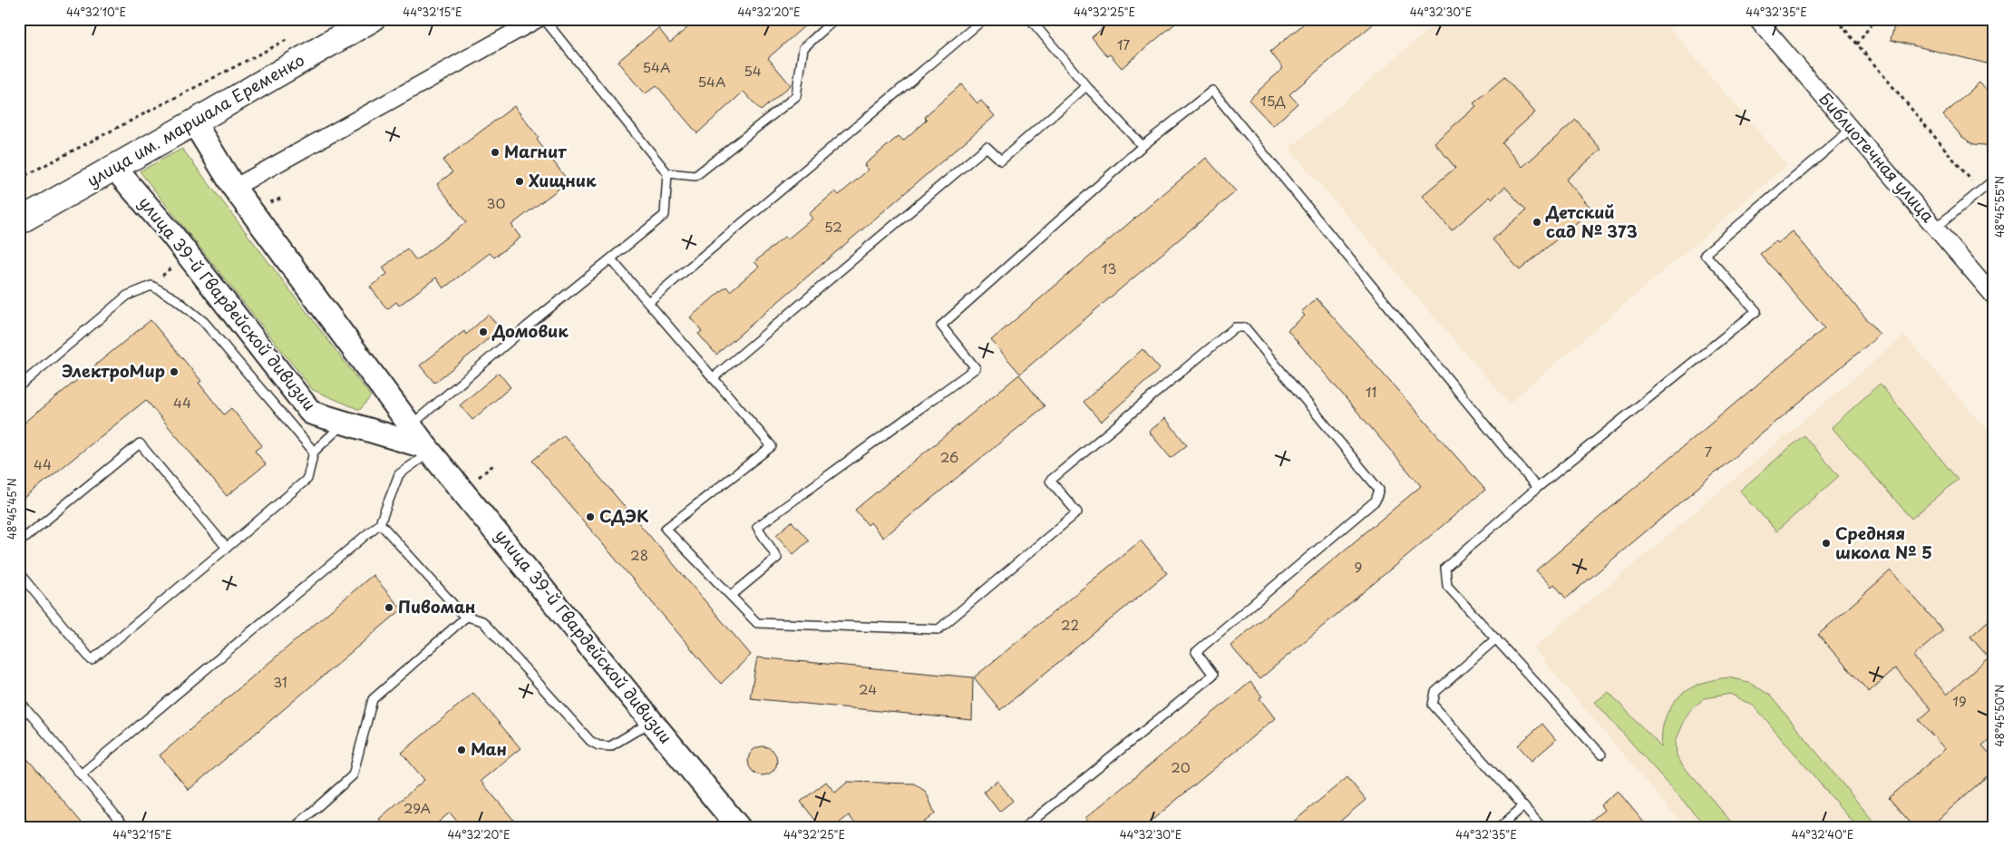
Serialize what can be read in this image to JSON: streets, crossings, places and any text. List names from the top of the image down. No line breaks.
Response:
{"streets":{"highway":["улица им. маршала Еременко"],"main road":["улица 39-й Гвардейской дивизии"],"street":["Библиотечная улица"]},"crossings":[["улица им. маршала Еременко","улица 39-й Гвардейской дивизии"]],"places":["Магнит","Хищник","Детский сад № 373","Домовик","ЭлектроМир","СДЭК","Средняя школа № 5","Пивоман","Ман"],"house_numbers":["17","54А","54","54А","15Д","30","52","13","11","44","7","26","44","28","9","22","31","24","19","20","29А"],"coordinates":["44°32'10\"E","44°32'15\"E","44°32'20\"E","44°32'25\"E","44°32'30\"E","44°32'35\"E","48°45'55\"N","48°45'45\"N","48°45'50\"N","44°32'40\"E"]}
